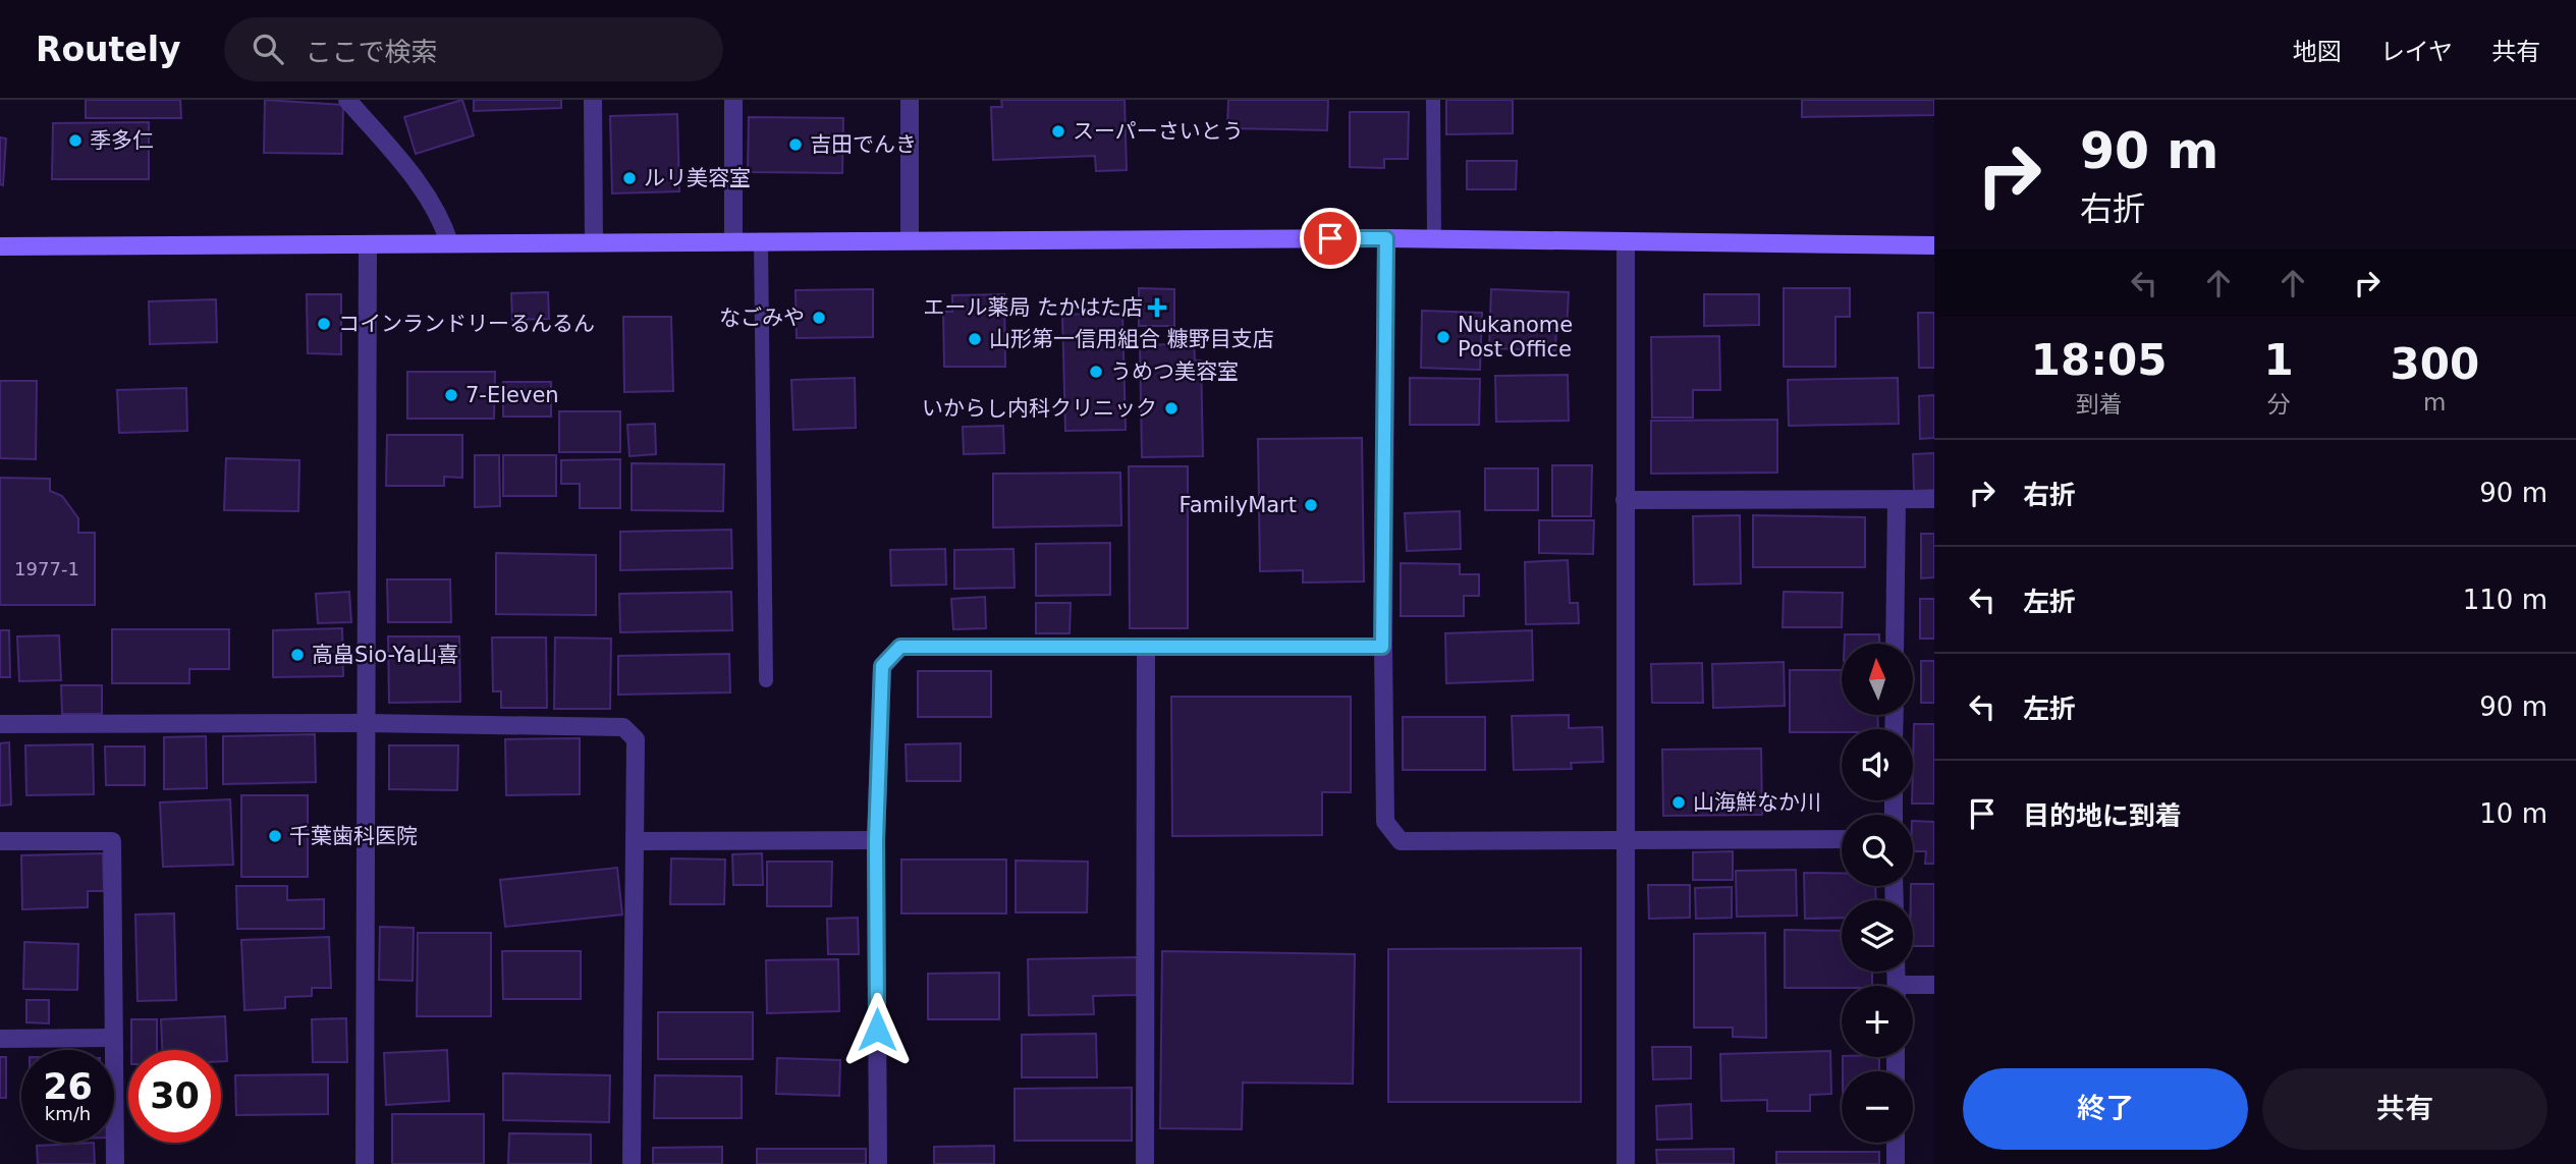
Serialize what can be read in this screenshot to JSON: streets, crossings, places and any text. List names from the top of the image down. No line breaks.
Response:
{"places":{"other":["スーパーさいとう","季多仁","吉田でんき","ルリ美容室","なごみや","コインランドリーるんるん","Nukanome Post Office","山形第一信用組合 糠野目支店","うめつ美容室","7-Eleven","いからし内科クリニック","FamilyMart","高畠Sio-Ya山喜","山海鮮なか川","千葉歯科医院"],"health":["エール薬局 たかはた店"]},"house_numbers":["1977-1"],"north":"top","page":{"header":"Routely","search":"ここで検索","nav":["地図","レイヤ","共有"],"turn":["90 m","右折"],"eta":["18:05","到着","1","分","300","m"],"list":[{"name":"右折","value":"90 m"},{"name":"左折","value":"110 m"},{"name":"左折","value":"90 m"},{"name":"目的地に到着","value":"10 m"}],"map_buttons":["+","−"],"speed":"26 km/h","limit":"30","buttons":["終了","共有"]}}
